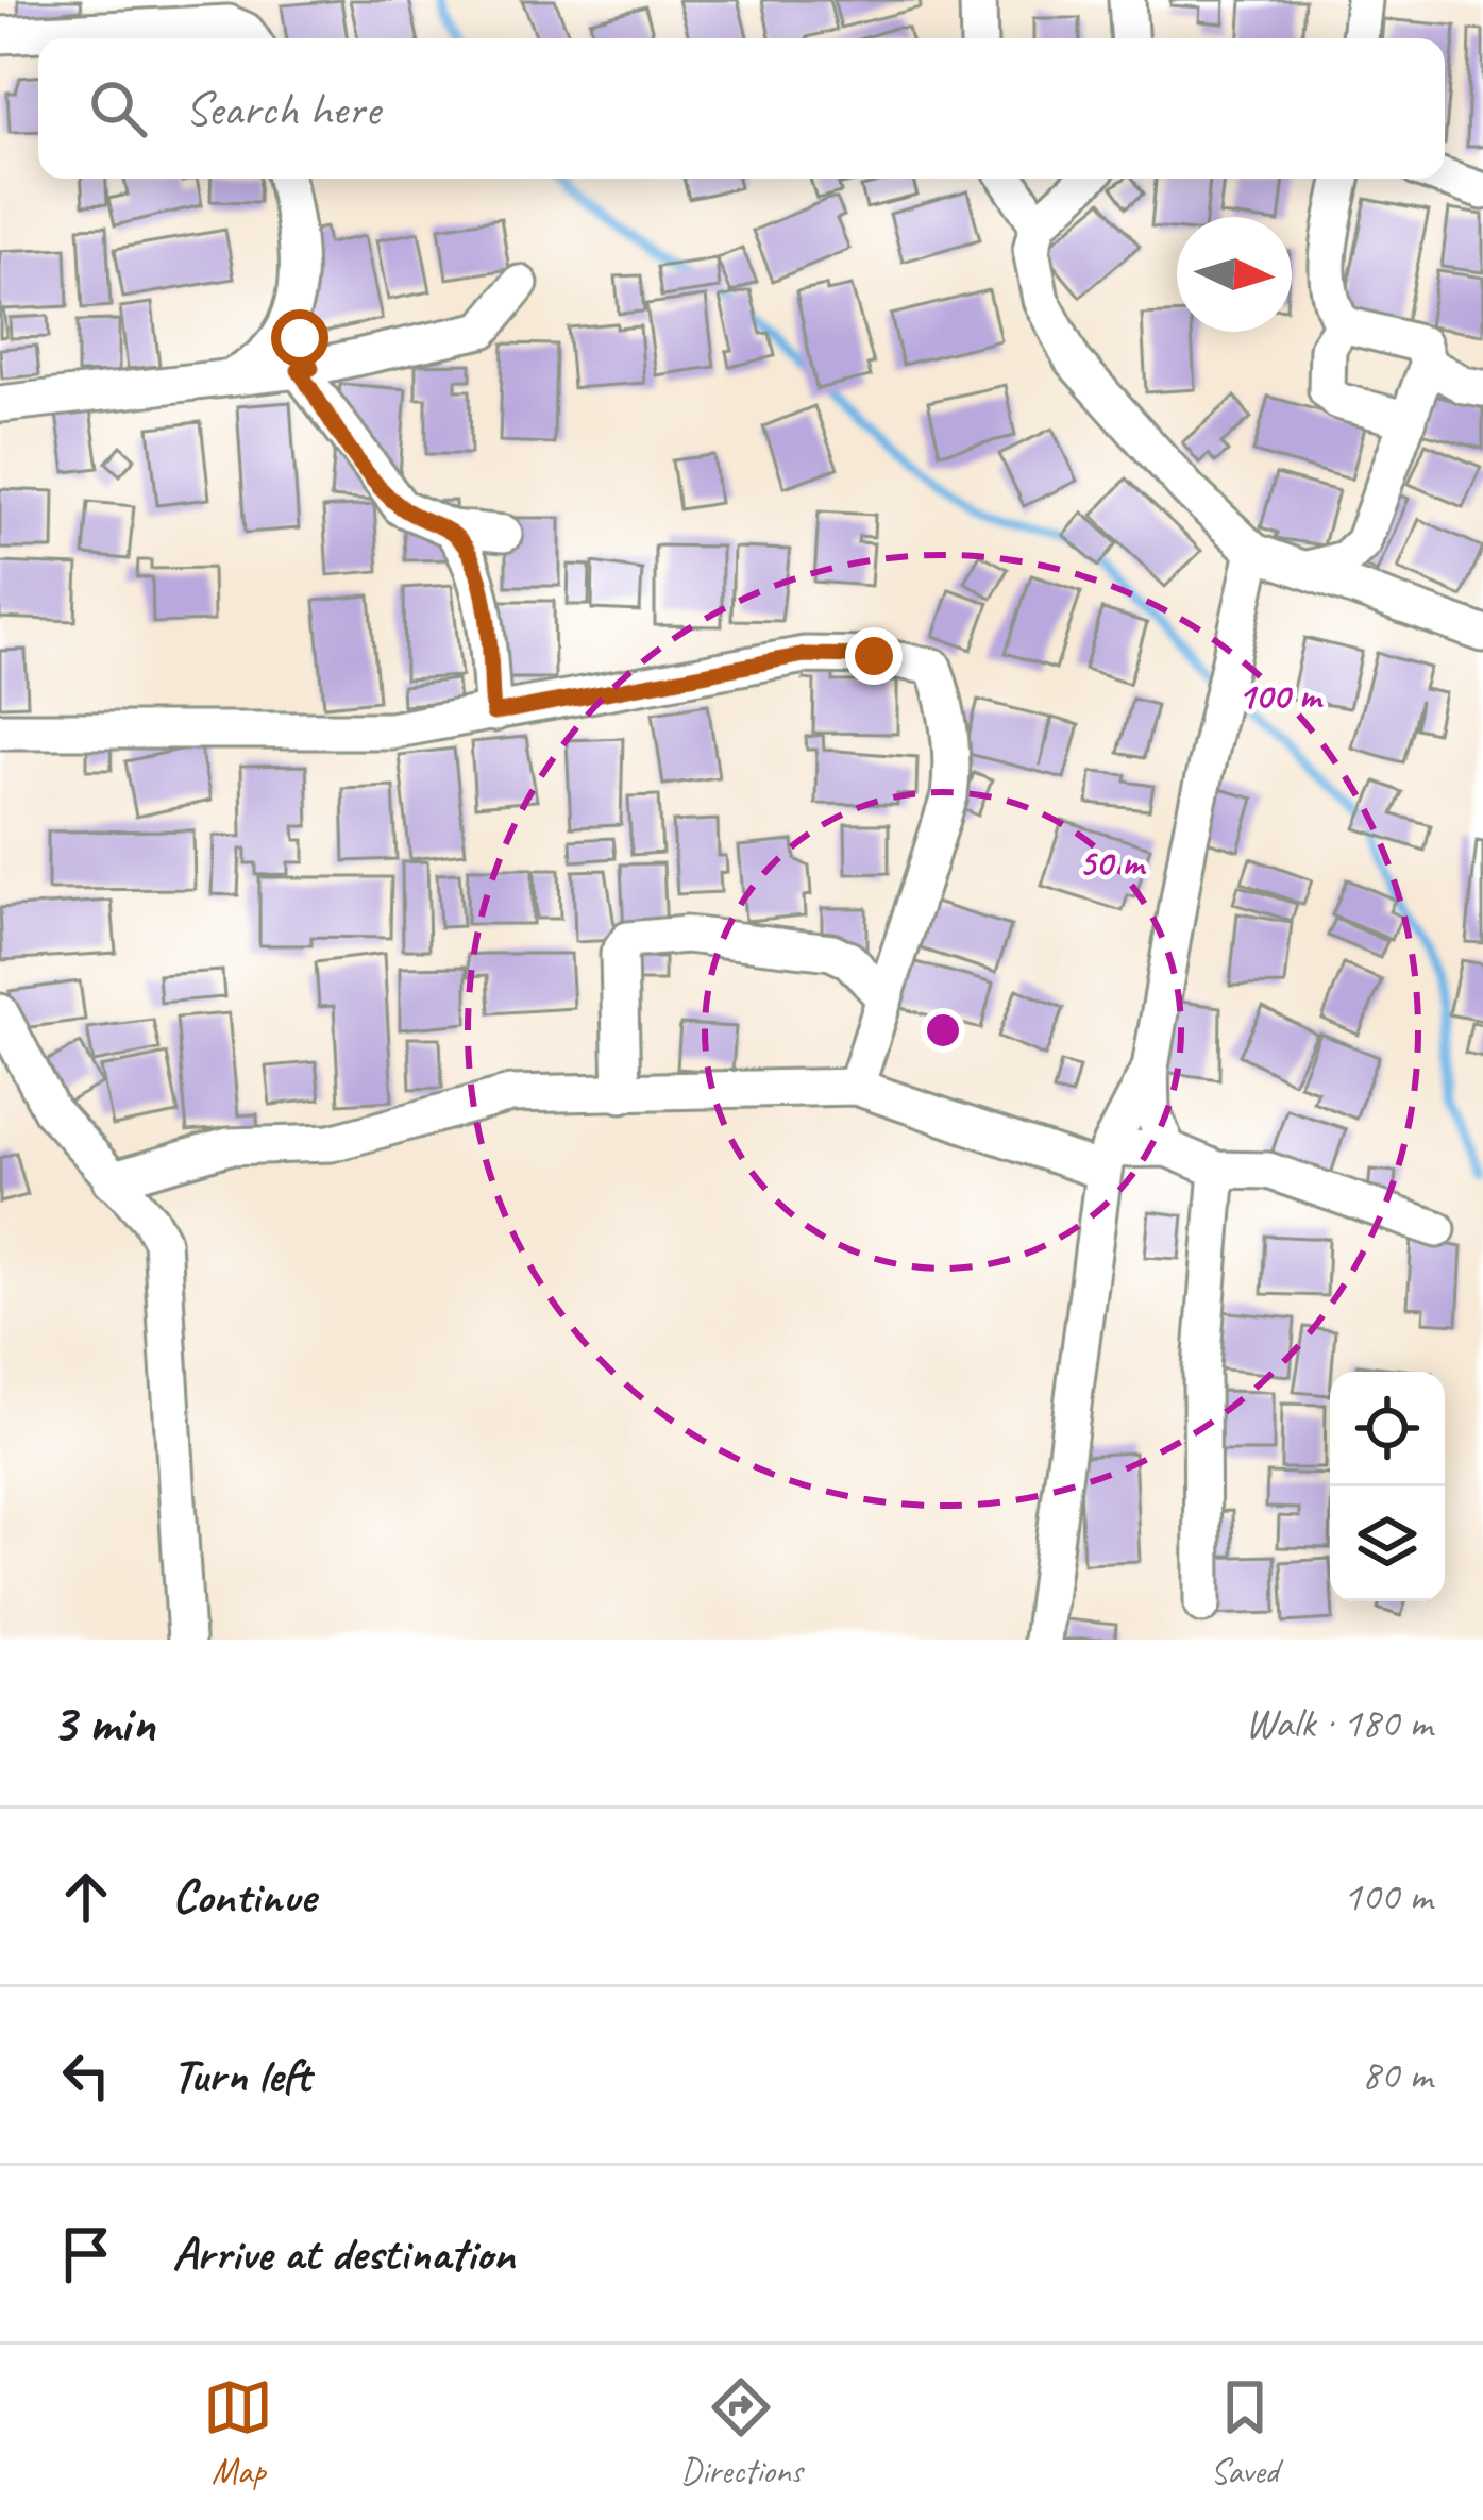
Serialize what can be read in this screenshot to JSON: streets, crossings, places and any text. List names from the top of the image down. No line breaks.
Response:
{"north":"right","page":{"search":"Search here","heading":["3 min","Walk · 180 m"],"list":[["Continue","100 m"],["Turn left","80 m"],"Arrive at destination"],"nav":["Map","Directions","Saved"]},"rings":["100 m","50 m"]}
